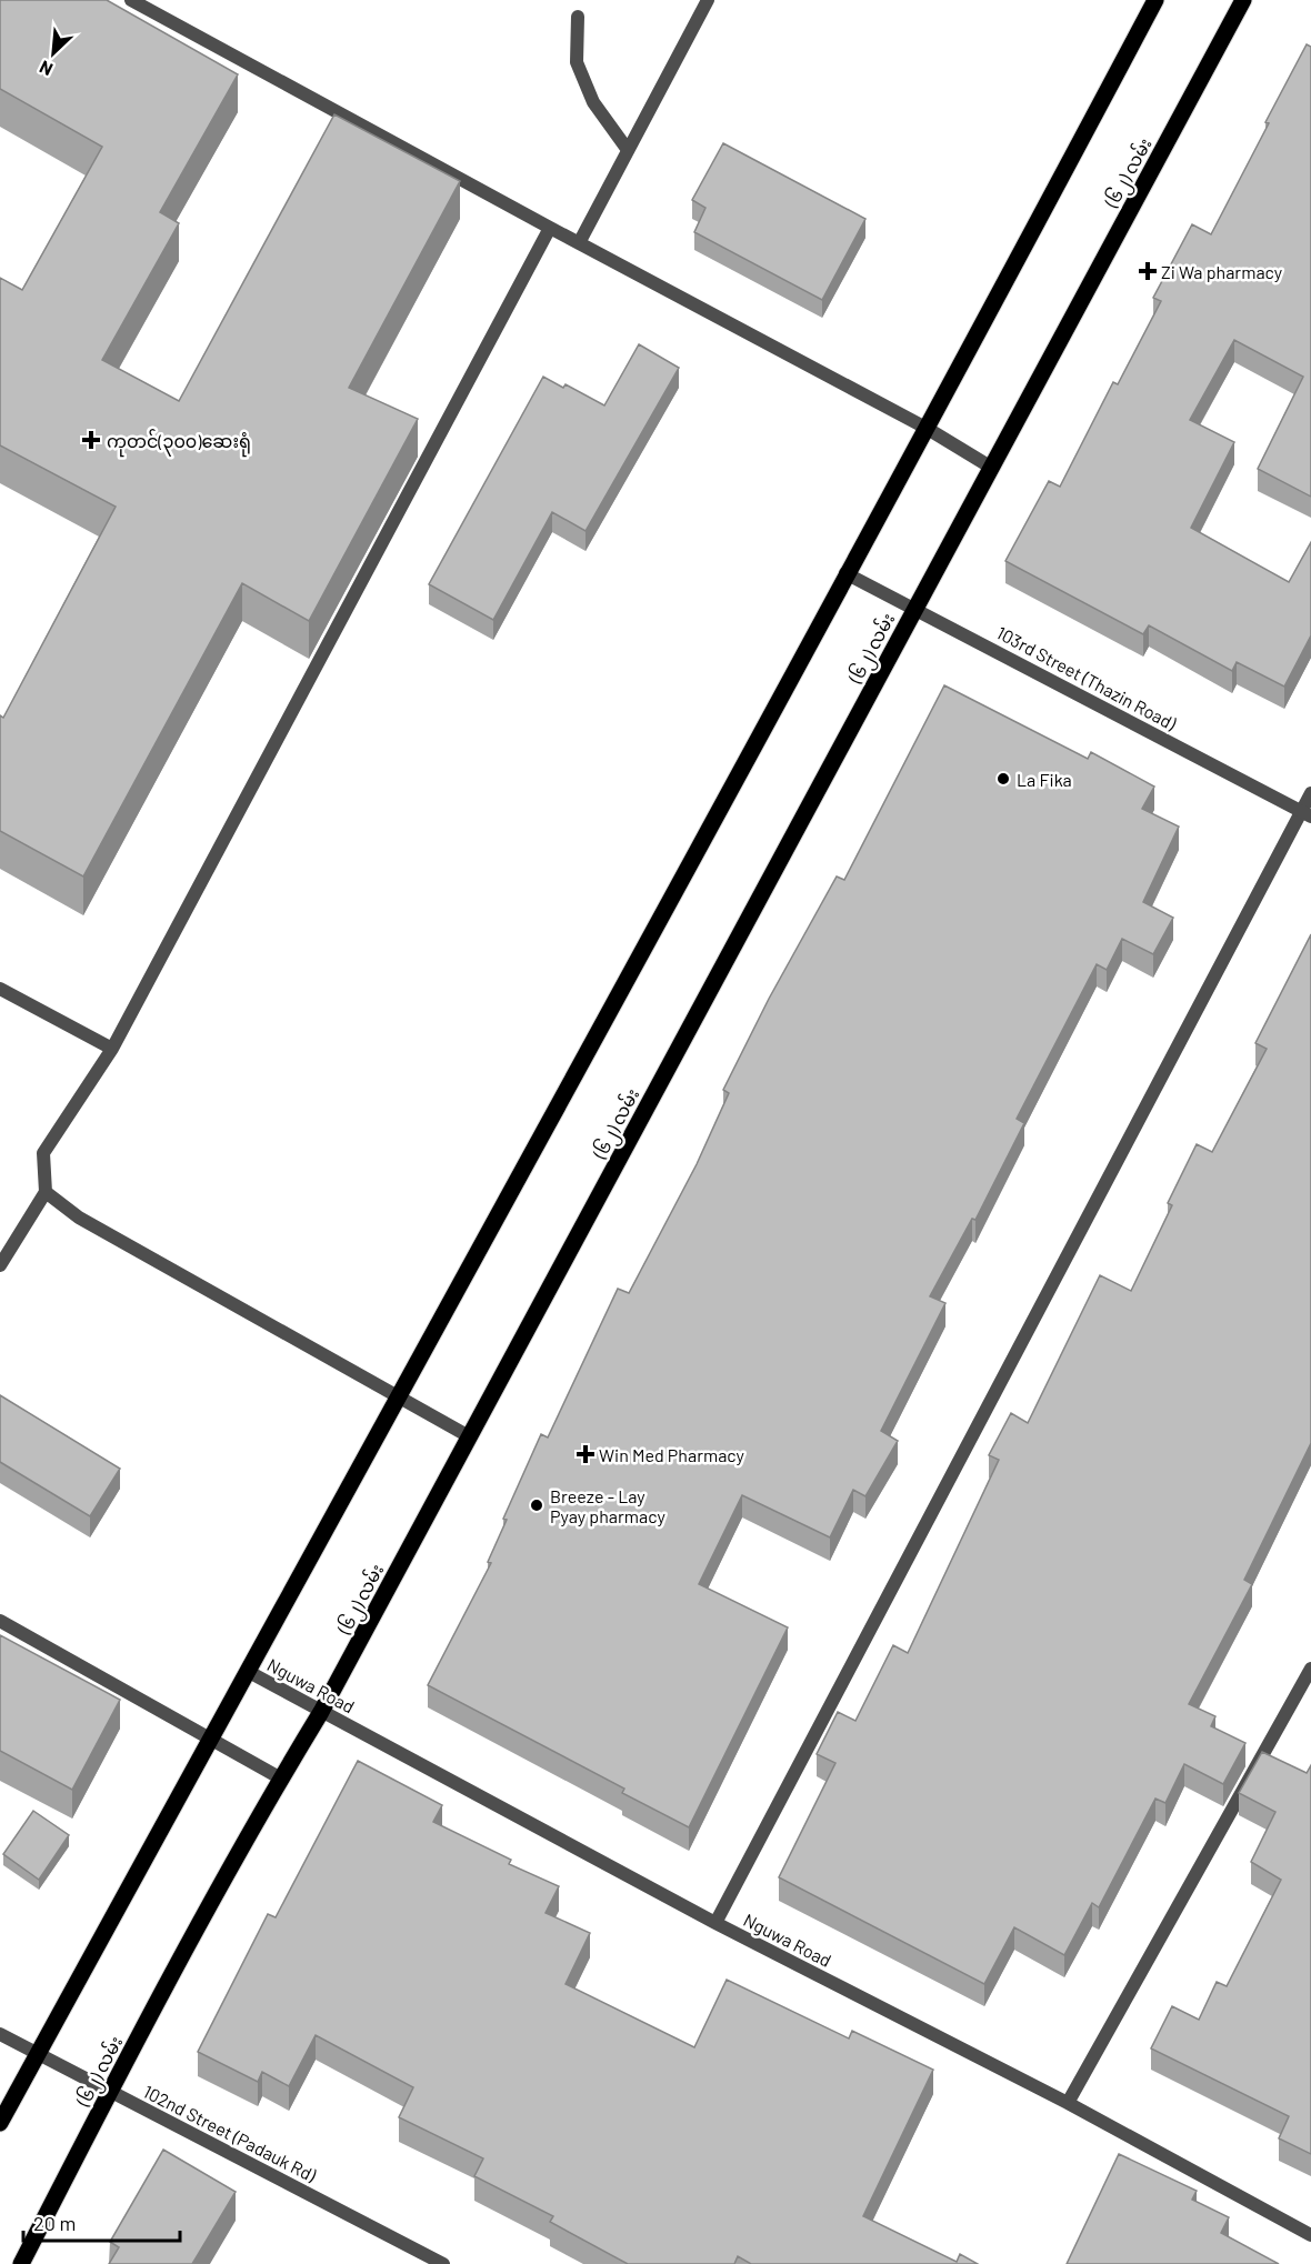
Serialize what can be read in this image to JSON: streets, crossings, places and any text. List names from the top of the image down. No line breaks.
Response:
{"streets":{"main road":["(၆၂) လမ်း"],"street":["103rd Street (Thazin Road)","Nguwa Road","102nd Street (Padauk Rd)"]},"crossings":[["(၆၂) လမ်း","103rd Street (Thazin Road)"],["(၆၂) လမ်း","Nguwa Road"],["(၆၂) လမ်း","102nd Street (Padauk Rd)"]],"places":{"health":["Zi Wa pharmacy","ကုတင်(၃၀၀)ဆေးရုံ","Win Med Pharmacy"],"other":["La Fika","Breeze - Lay Pyay pharmacy"]},"scale_bar":"20 m","north":"bottom left"}
